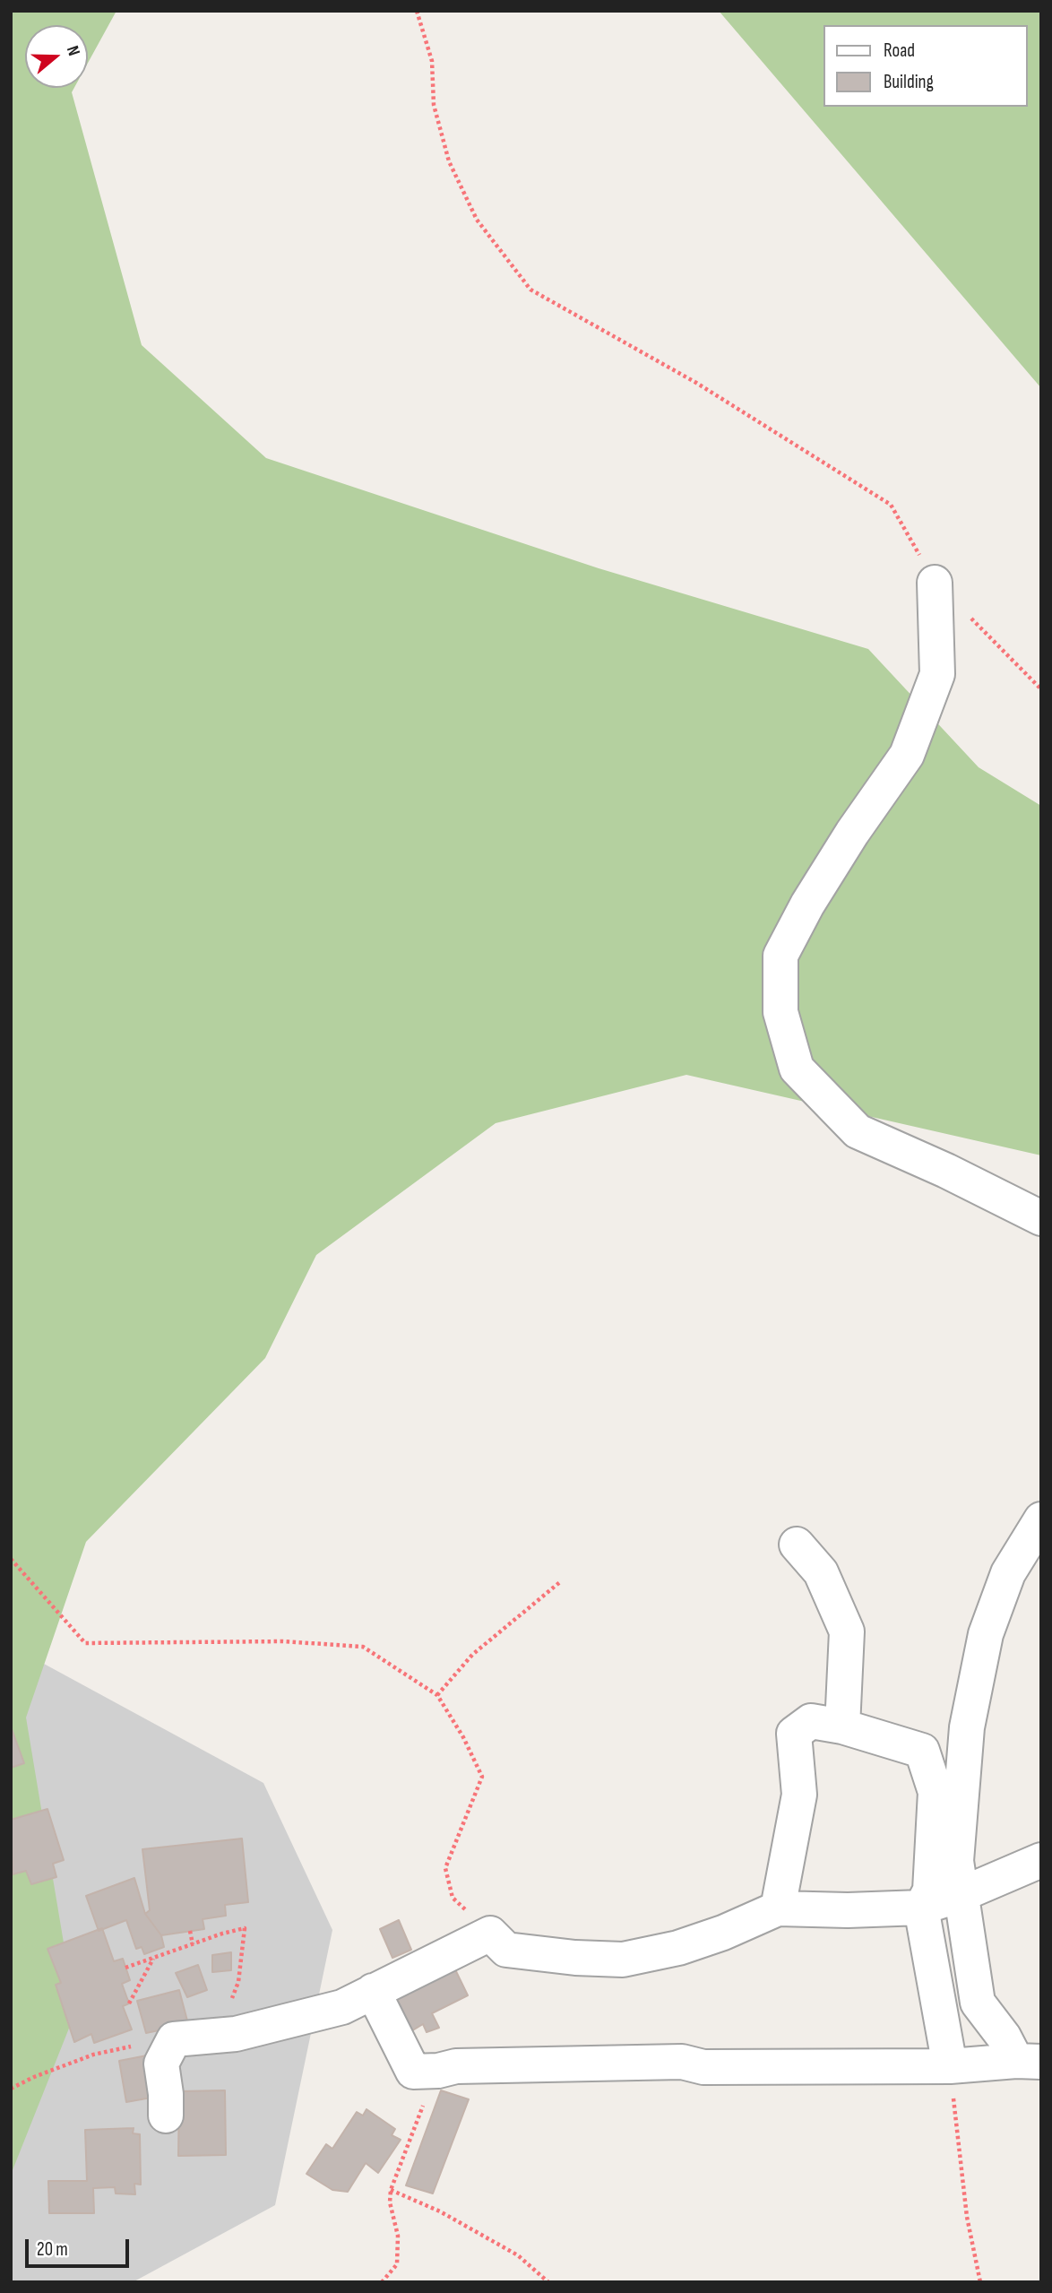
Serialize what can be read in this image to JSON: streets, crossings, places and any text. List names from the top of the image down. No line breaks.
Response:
{"legend":["Road","Building"],"scale_bar":"20 m","north":"right"}
